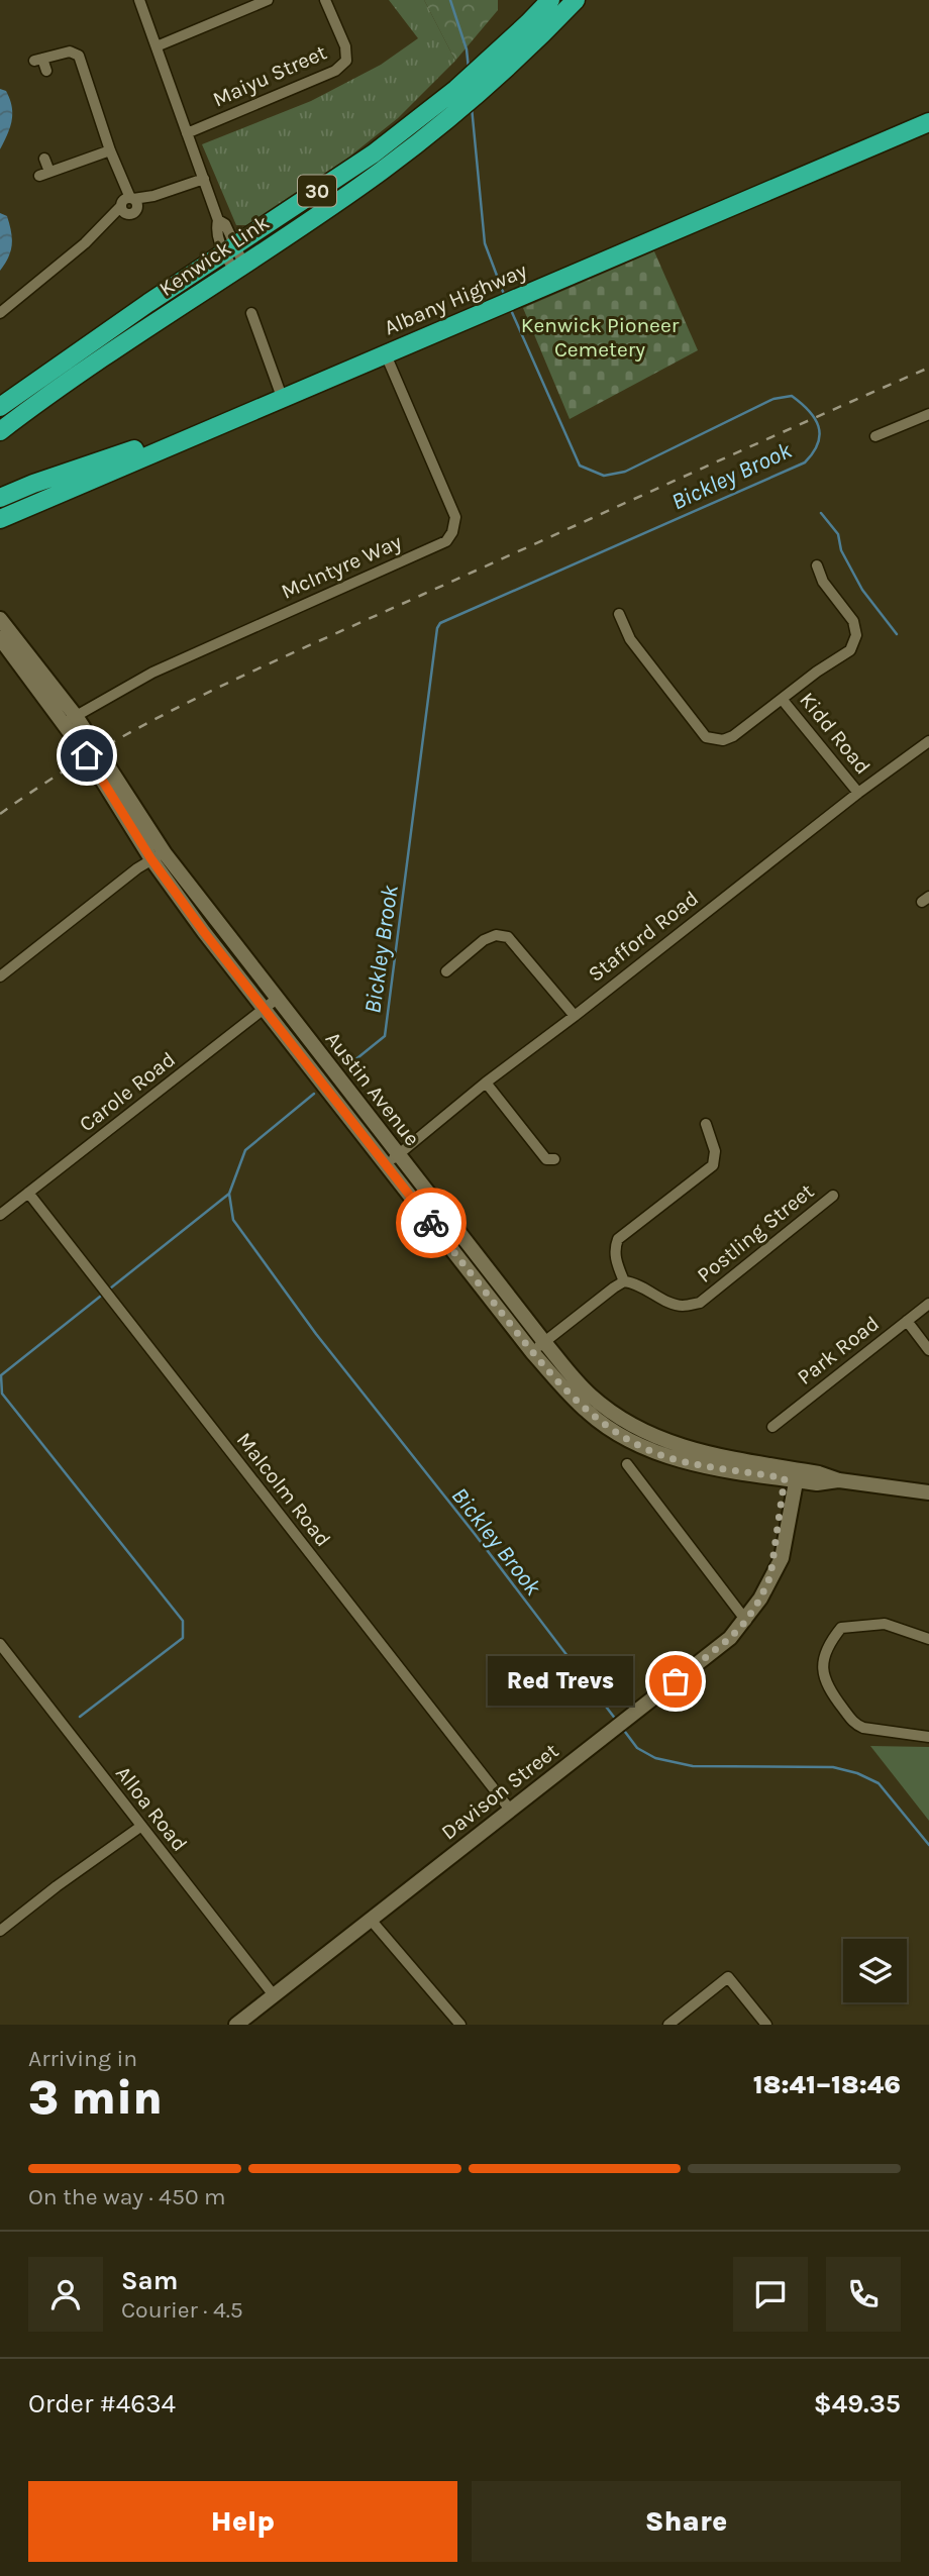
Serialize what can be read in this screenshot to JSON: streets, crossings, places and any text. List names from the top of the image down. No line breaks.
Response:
{"streets":{"highway":["30","Kenwick Link","Albany Highway"],"main road":["Austin Avenue","Davison Street"],"street":["Maiyu Street","McIntyre Way","Kidd Road","Stafford Road","Carole Road","Postling Street","Park Road","Malcolm Road","Alloa Road"]},"crossings":[["Albany Highway","McIntyre Way"],["McIntyre Way","Austin Avenue"],["Kidd Road","Stafford Road"],["Stafford Road","Austin Avenue"],["Austin Avenue","Carole Road"],["Austin Avenue","Davison Street"],["Carole Road","Malcolm Road"],["Malcolm Road","Davison Street"],["Davison Street","Alloa Road"]],"water":["Bickley Brook"],"parks":["Kenwick Pioneer Cemetery"],"places":["Red Trevs"],"page":{"bubble":"Red Trevs","heading":["3 min","Arriving in","18:41–18:46"],"panel":["Sam","Courier · 4.5","Order #4634","$49.35"],"bar":"On the way · 450 m","buttons":["Help","Share"]}}
